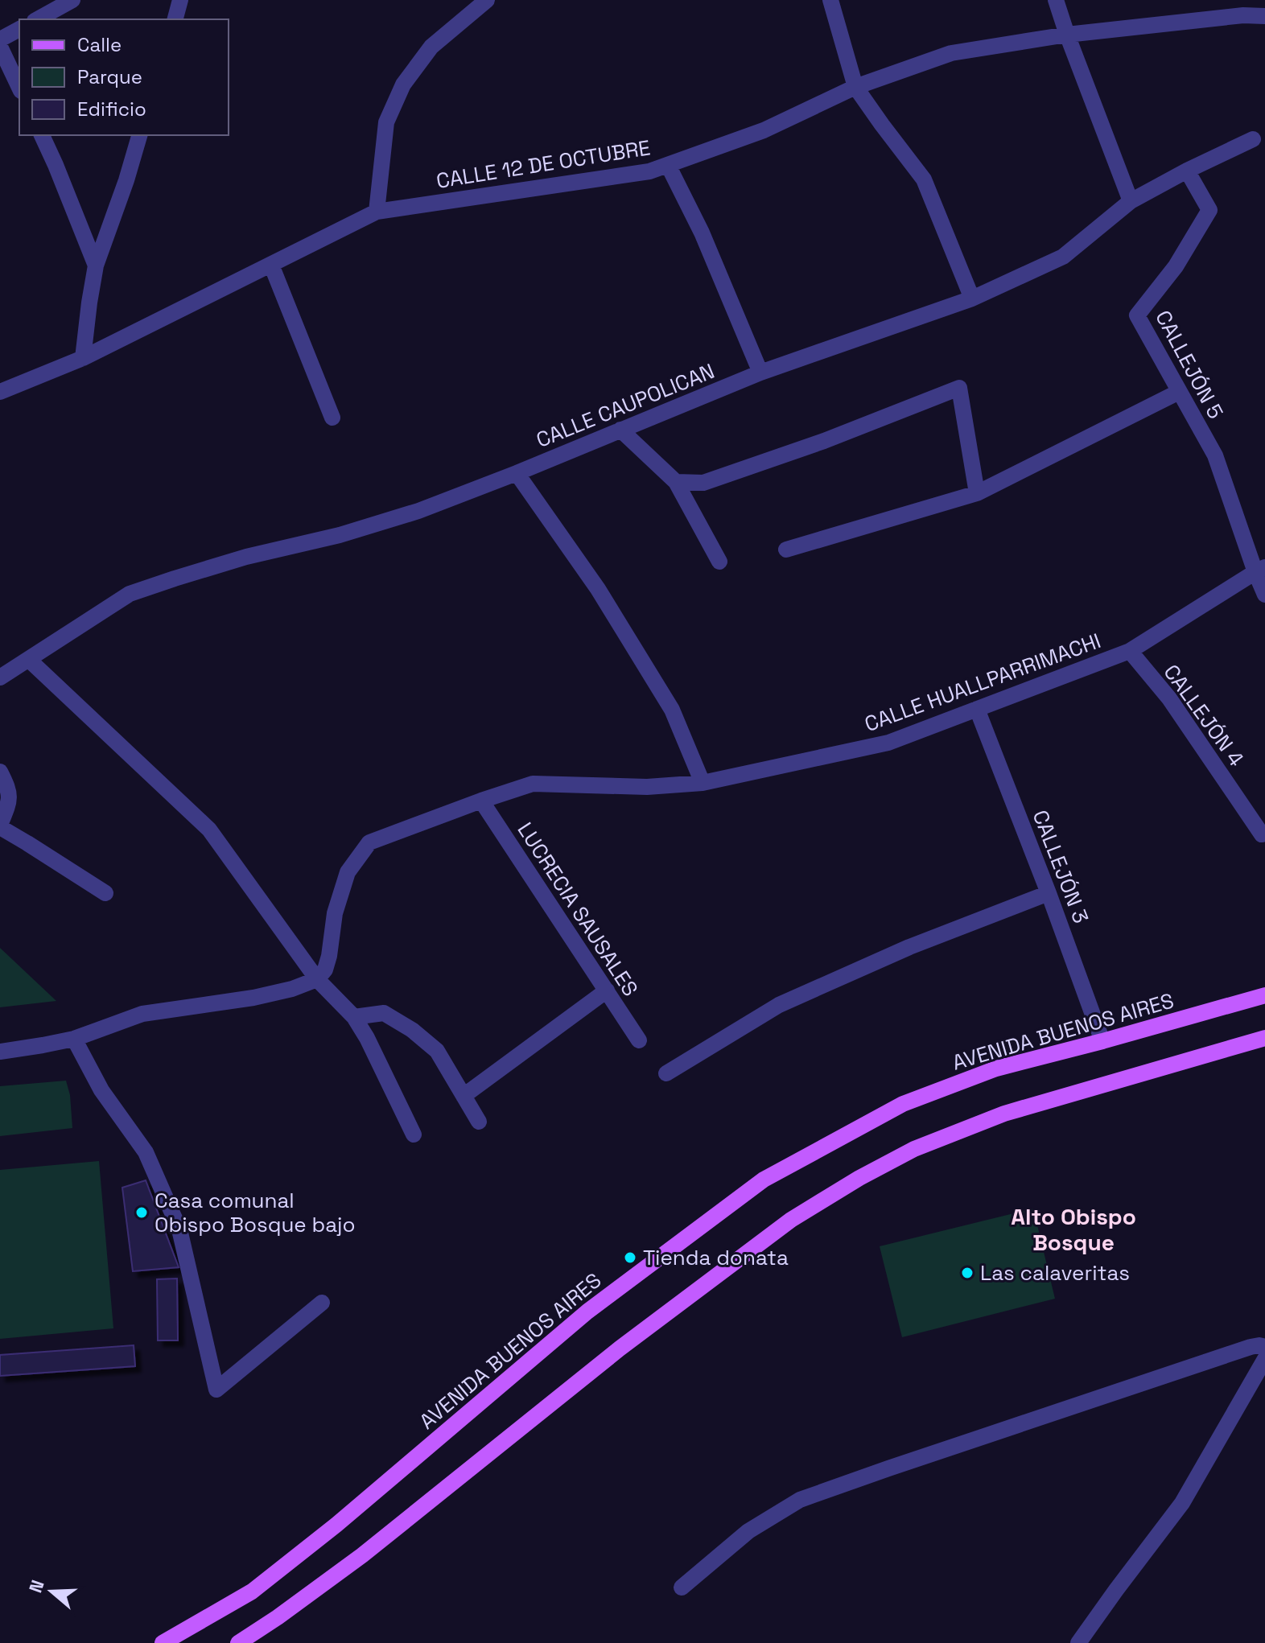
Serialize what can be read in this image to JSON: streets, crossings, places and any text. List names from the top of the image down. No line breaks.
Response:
{"streets":{"main road":["AVENIDA BUENOS AIRES"],"street":["CALLE 12 DE OCTUBRE","CALLEJÓN 5","CALLE CAUPOLICAN","CALLE HUALLPARRIMACHI","CALLEJÓN 4","CALLEJÓN 3","LUCRECIA SAUSALES"]},"crossings":[["CALLEJÓN 5","CALLE CAUPOLICAN"],["CALLEJÓN 5","CALLE HUALLPARRIMACHI"],["CALLE HUALLPARRIMACHI","CALLEJÓN 4"],["CALLE HUALLPARRIMACHI","CALLEJÓN 3"],["CALLE HUALLPARRIMACHI","LUCRECIA SAUSALES"],["CALLEJÓN 3","AVENIDA BUENOS AIRES"]],"districts":["Alto Obispo Bosque"],"places":["Casa comunal Obispo Bosque bajo","Tienda donata","Las calaveritas"],"legend":["Calle","Parque","Edificio"],"north":"left"}
